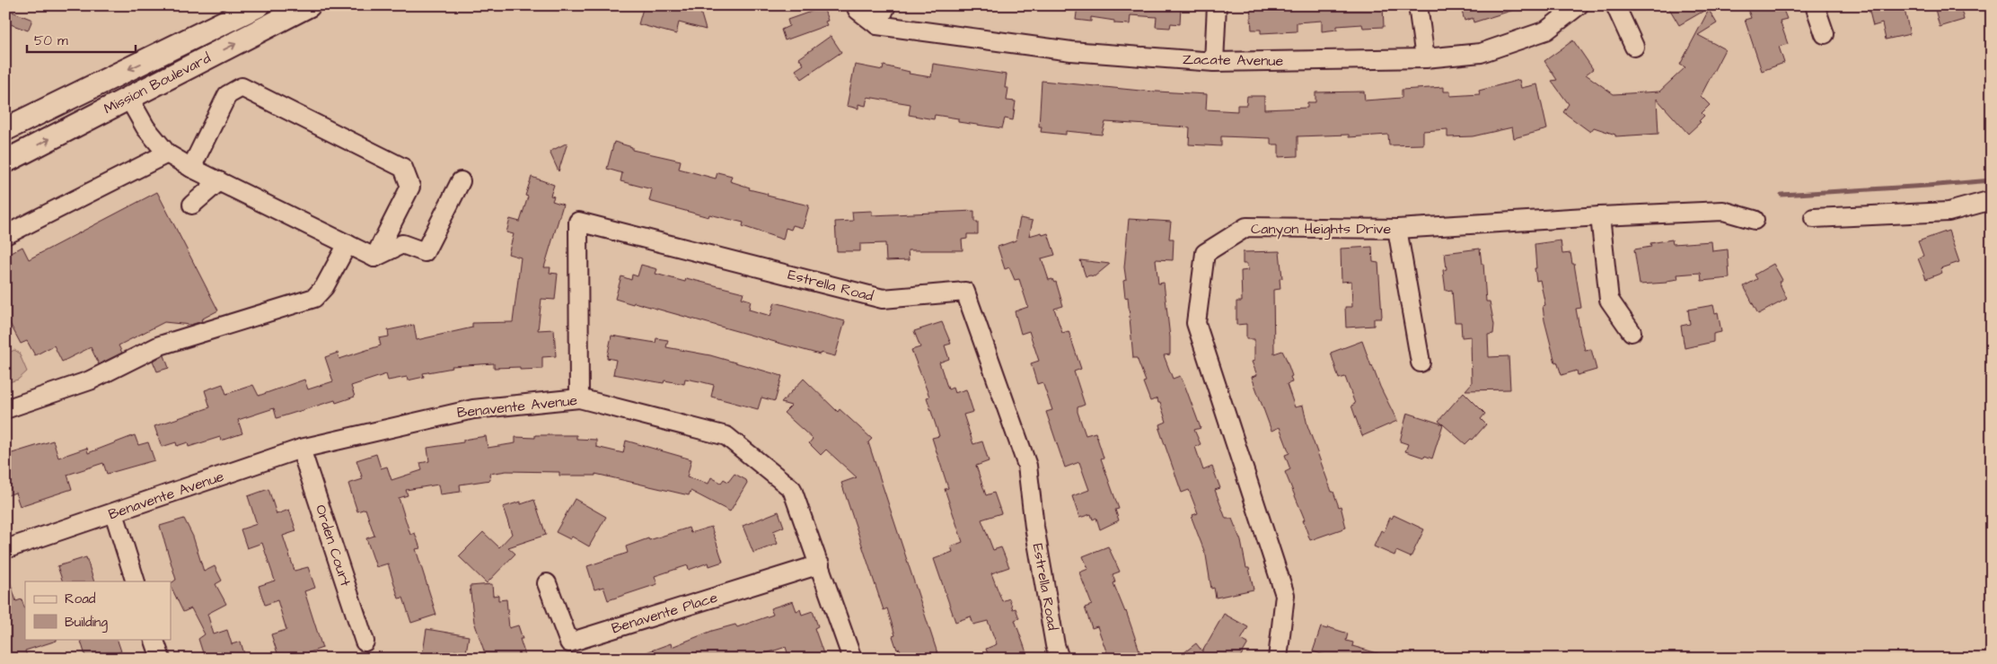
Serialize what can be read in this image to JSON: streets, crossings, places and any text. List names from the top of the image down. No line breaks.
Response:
{"streets":{"main road":["Mission Boulevard"],"street":["Zacate Avenue","Canyon Heights Drive","Estrella Road","Benavente Avenue","Orden Court","Benavente Place"]},"crossings":[["Estrella Road","Benavente Avenue"],["Benavente Avenue","Orden Court"],["Benavente Avenue","Benavente Place"]],"legend":["Road","Building"],"scale_bar":"50 m"}
